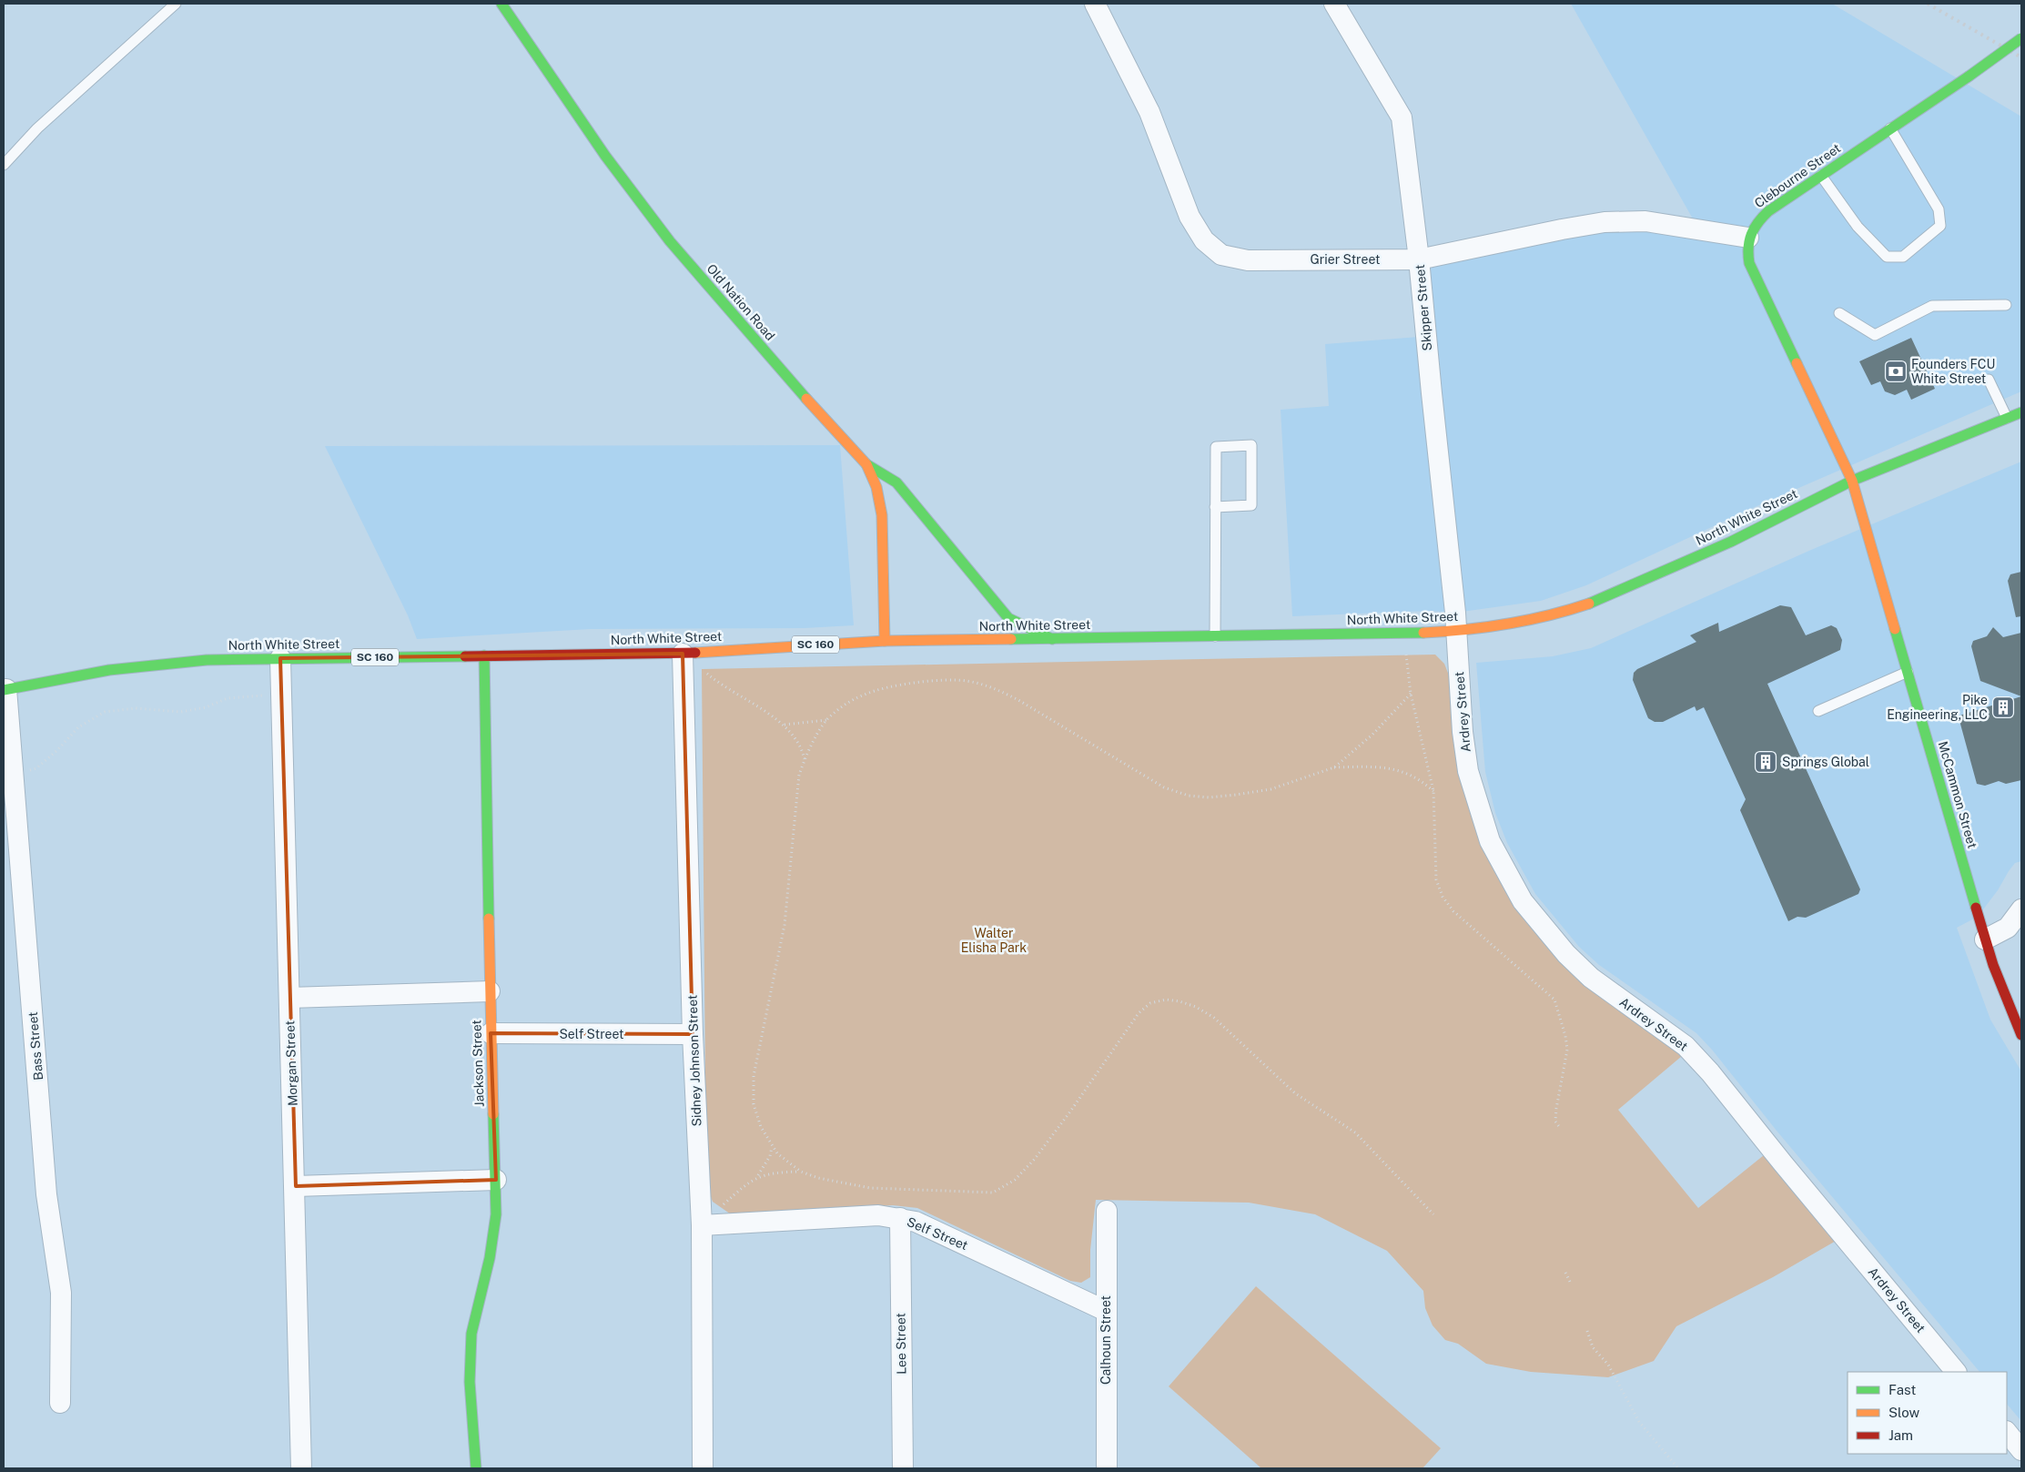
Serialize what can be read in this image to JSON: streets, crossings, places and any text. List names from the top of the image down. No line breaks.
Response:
{"streets":{"main road":["Clebourne Street","Old Nation Road","North White Street","SC 160","McCammon Street","Jackson Street"],"street":["Grier Street","Skipper Street","Ardrey Street","Self Street","Bass Street","Sidney Johnson Street","Morgan Street","Calhoun Street","Lee Street"]},"crossings":[["Clebourne Street","Grier Street"],["Grier Street","Skipper Street"],["Old Nation Road","North White Street"],["Skipper Street","North White Street"],["Skipper Street","Ardrey Street"],["North White Street","Ardrey Street"],["North White Street","McCammon Street"],["North White Street","Bass Street"],["North White Street","Sidney Johnson Street"],["North White Street","Morgan Street"],["North White Street","Jackson Street"],["Self Street","Sidney Johnson Street"],["Self Street","Jackson Street"],["Self Street","Calhoun Street"],["Self Street","Lee Street"]],"parks":["Walter Elisha Park"],"places":{"bank":["Founders FCU White Street"],"building":["Pike Engineering, LLC","Springs Global"]},"legend":["Fast","Slow","Jam"]}
